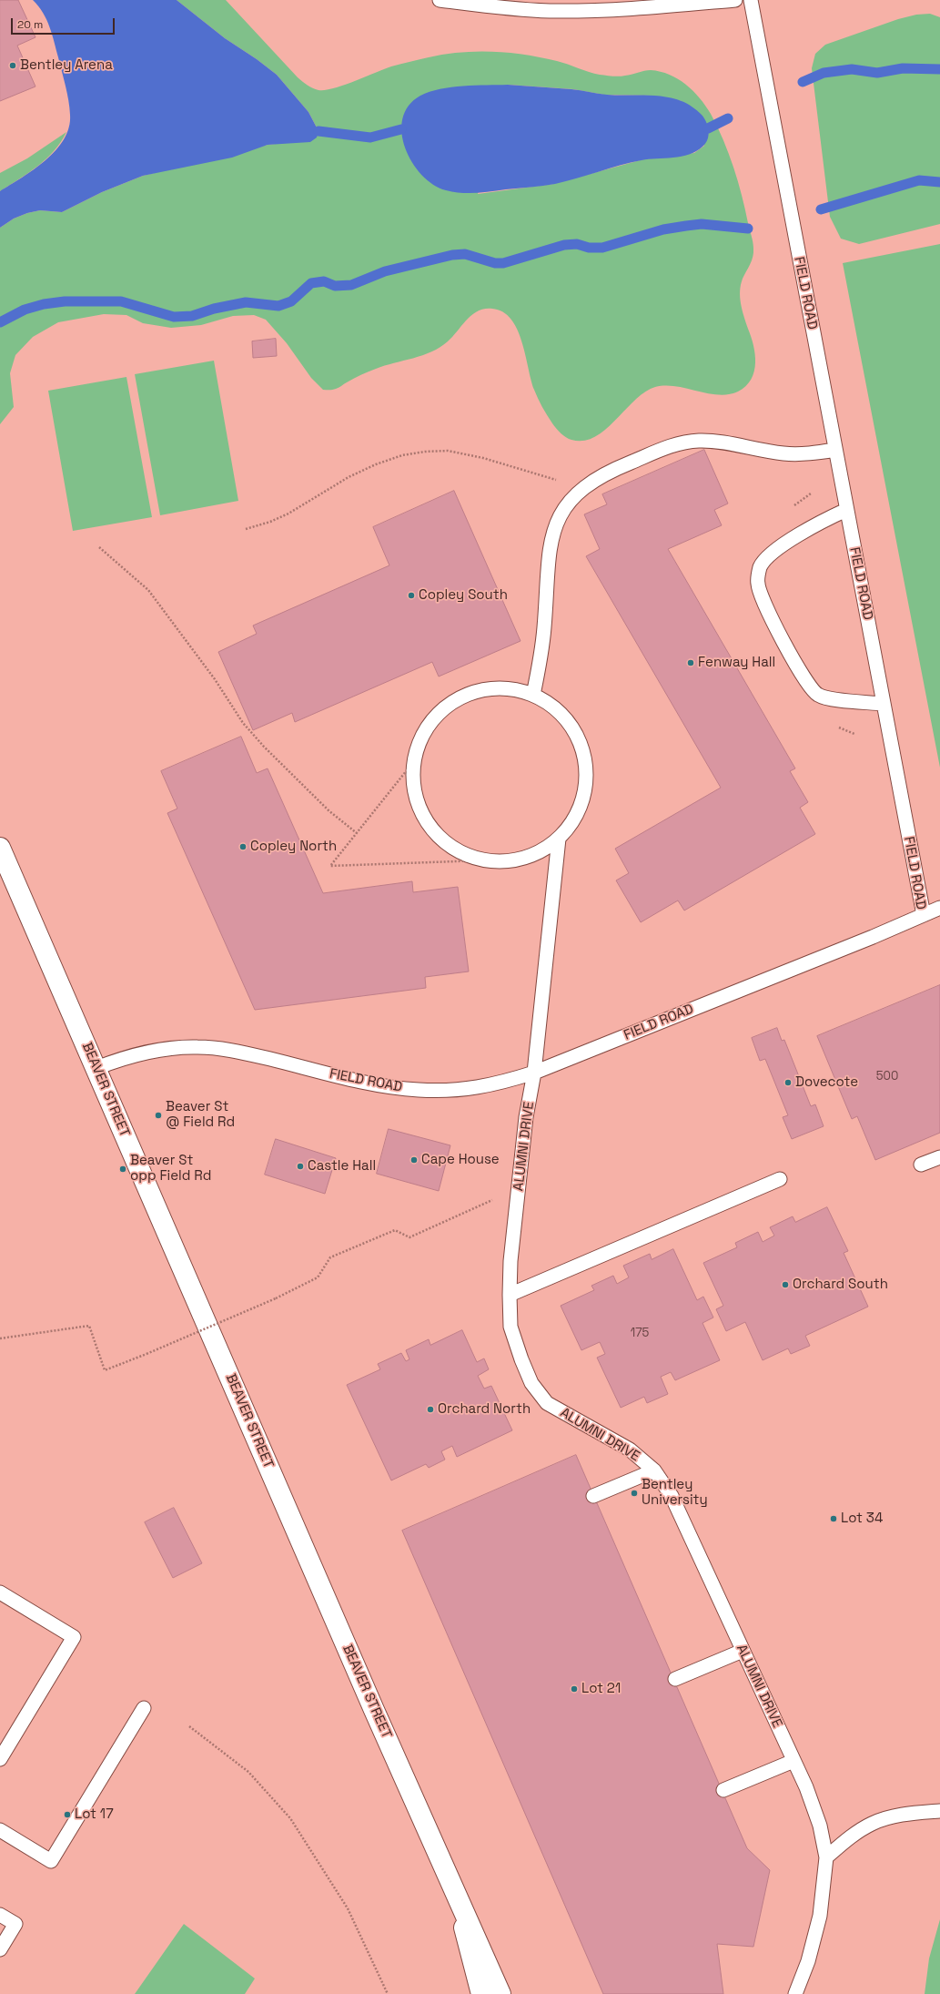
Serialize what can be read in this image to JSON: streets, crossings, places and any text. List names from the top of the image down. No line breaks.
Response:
{"streets":{"main road":["BEAVER STREET"],"lane":["FIELD ROAD","ALUMNI DRIVE"]},"crossings":[["FIELD ROAD","BEAVER STREET"],["FIELD ROAD","ALUMNI DRIVE"]],"places":["Bentley Arena","Copley South","Fenway Hall","Copley North","Dovecote","Beaver St @ Field Rd","Cape House","Castle Hall","Beaver St opp Field Rd","Orchard South","Orchard North","Bentley University","Lot 34","Lot 21","Lot 17"],"house_numbers":["500","175"],"scale_bar":"20 m"}
